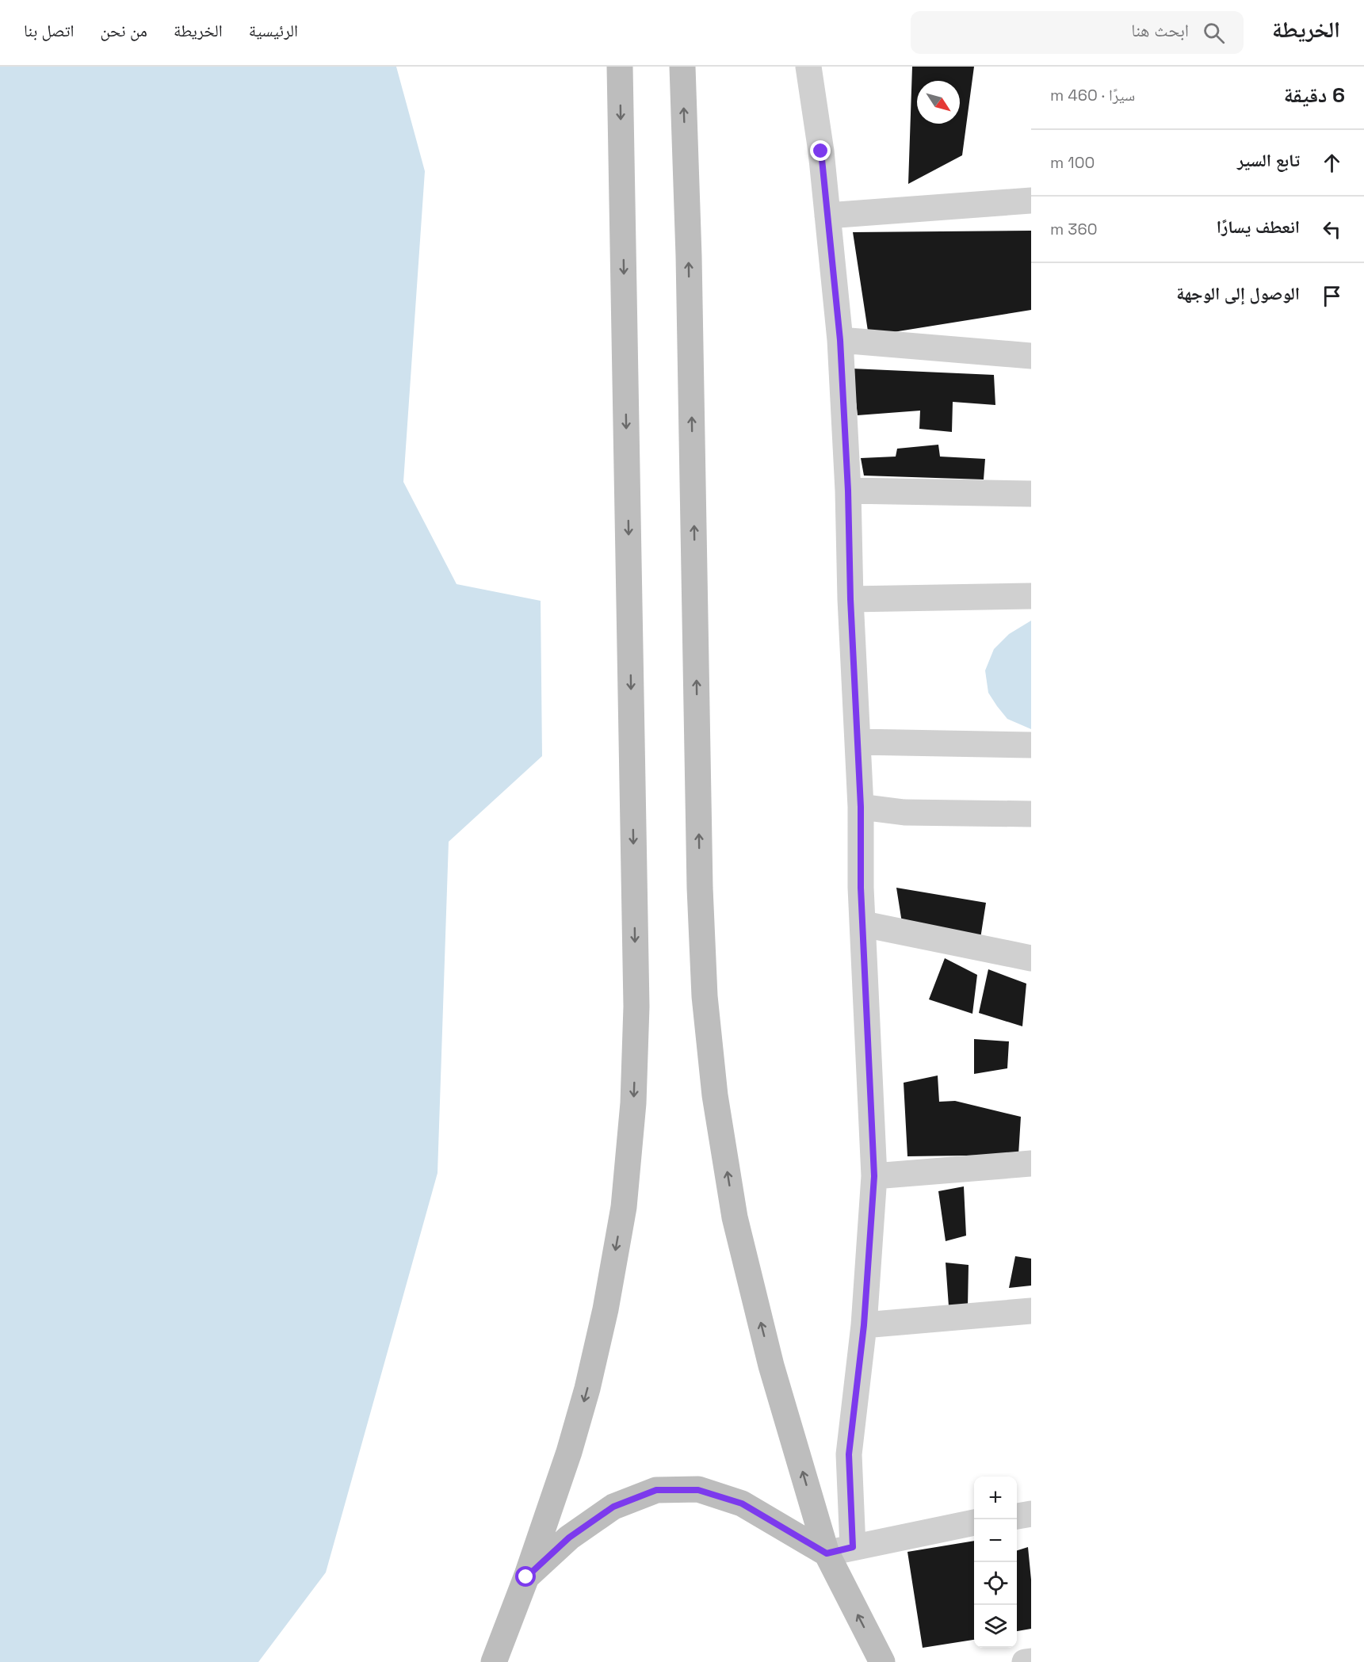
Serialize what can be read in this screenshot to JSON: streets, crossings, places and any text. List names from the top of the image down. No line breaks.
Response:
{"north":"bottom right","page":{"header":"الخريطة","search":"ابحث هنا","nav":["الرئيسية","الخريطة","من نحن","اتصل بنا"],"heading":["6 دقيقة","سيرًا · 460 m"],"list":[["تابع السير","100 m"],["انعطف يسارًا","360 m"],"الوصول إلى الوجهة"],"map_buttons":["+","−"]}}
